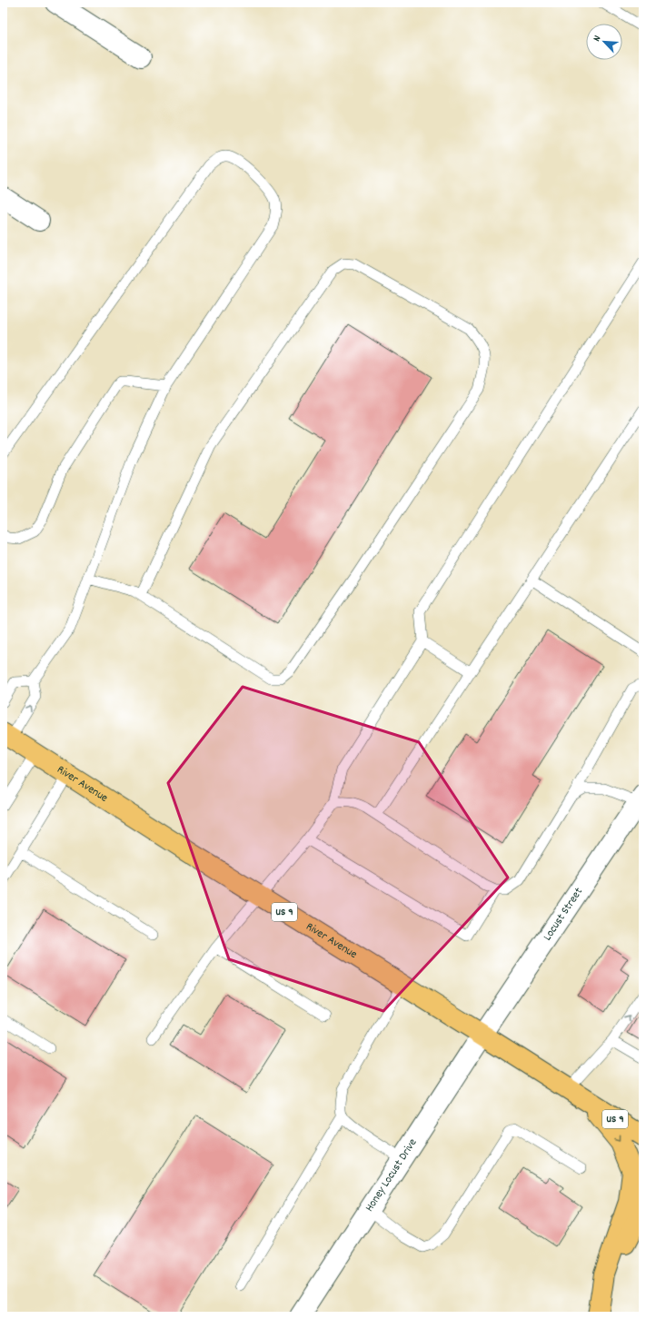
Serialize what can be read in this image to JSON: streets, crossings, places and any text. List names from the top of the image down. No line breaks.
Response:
{"streets":{"highway":["River Avenue","US 9"],"street":["Locust Street","Honey Locust Drive"]},"crossings":[["River Avenue","US 9"],["River Avenue","Locust Street"],["River Avenue","Honey Locust Drive"],["Locust Street","Honey Locust Drive"]],"north":"top left"}
